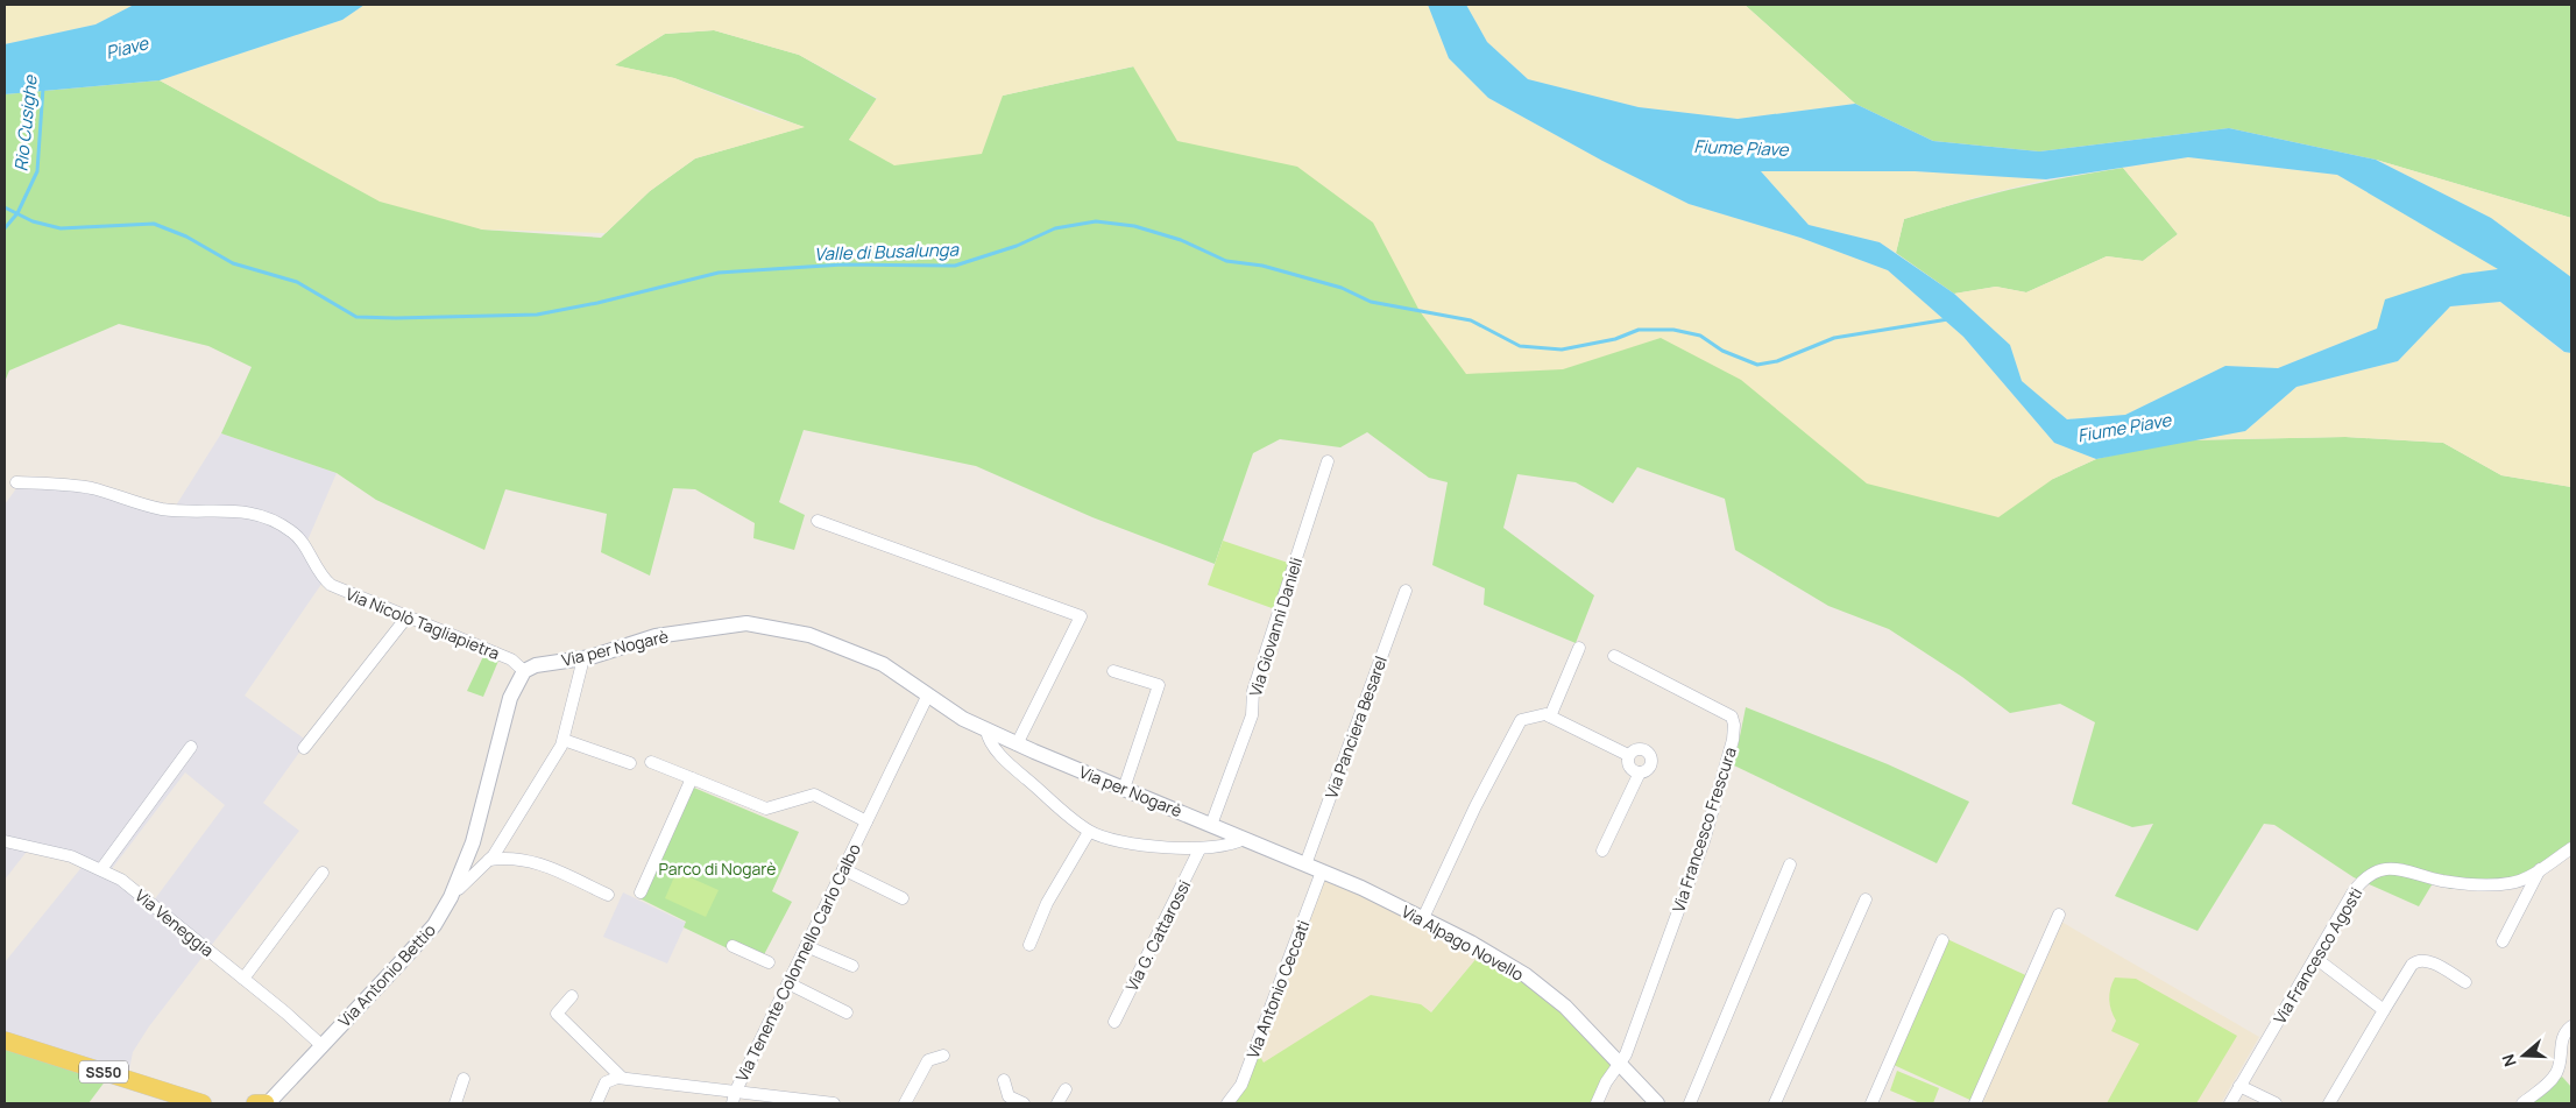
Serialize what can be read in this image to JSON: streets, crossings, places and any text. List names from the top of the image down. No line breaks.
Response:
{"streets":{"main road":["SS50"],"street":["Via Nicolò Tagliapietra","Via Giovanni Danieli","Via per Nogarè","Via Panciera Besarel","Via Francesco Frescura","Via Veneggia","Via G. Cattarossi","Via Alpago Novello","Via Francesco Agosti","Via Tenente Colonnello Carlo Calbo","Via Antonio Bettio","Via Antonio Ceccati"]},"crossings":[["Via Nicolò Tagliapietra","Via per Nogarè"],["Via Nicolò Tagliapietra","Via Antonio Bettio"],["Via Giovanni Danieli","Via per Nogarè"],["Via per Nogarè","Via Panciera Besarel"],["Via per Nogarè","Via Alpago Novello"],["Via per Nogarè","Via Tenente Colonnello Carlo Calbo"],["Via per Nogarè","Via Antonio Bettio"],["Via per Nogarè","Via Antonio Ceccati"],["Via Francesco Frescura","Via Alpago Novello"],["Via Veneggia","Via Antonio Bettio"]],"water":["Piave","Rio Cusighe","Fiume Piave","Valle di Busalunga"],"parks":["Parco di Nogarè"],"north":"left"}
